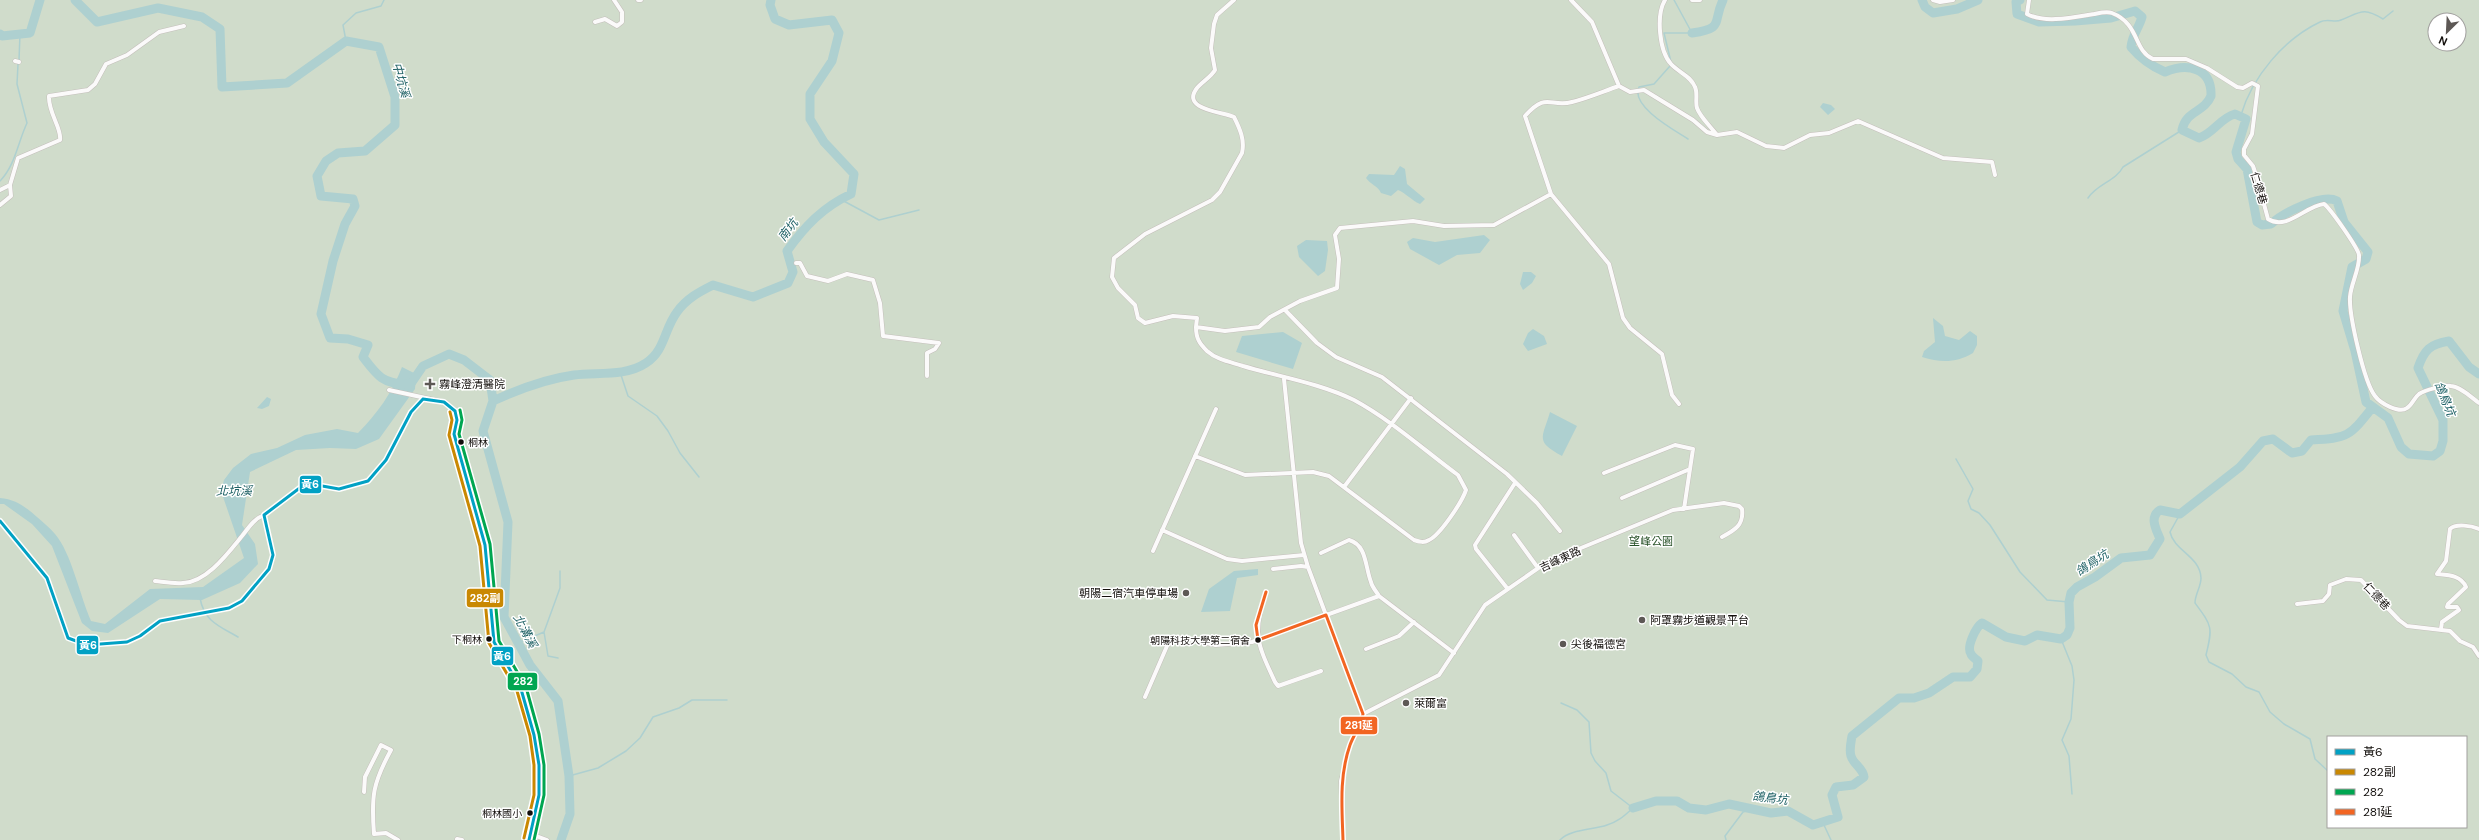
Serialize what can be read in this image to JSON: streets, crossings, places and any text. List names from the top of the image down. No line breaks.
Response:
{"streets":{"street":["仁德巷","吉峰東路"]},"water":["中坑溪","南坑","鴿鳥坑","北坑溪","北溝溪"],"parks":["望峰公園"],"places":{"health":["霧峰澄清醫院"],"other":["桐林","朝陽二宿汽車停車場","阿罩霧步道觀景平台","下桐林","朝陽科技大學第二宿舍","尖後福德宮","萊爾富","桐林國小"]},"lines":["transit line 黃6","transit line 282","transit line 282副","transit line 281延"],"legend":["黃6","282副","282","281延"],"north":"bottom left"}
